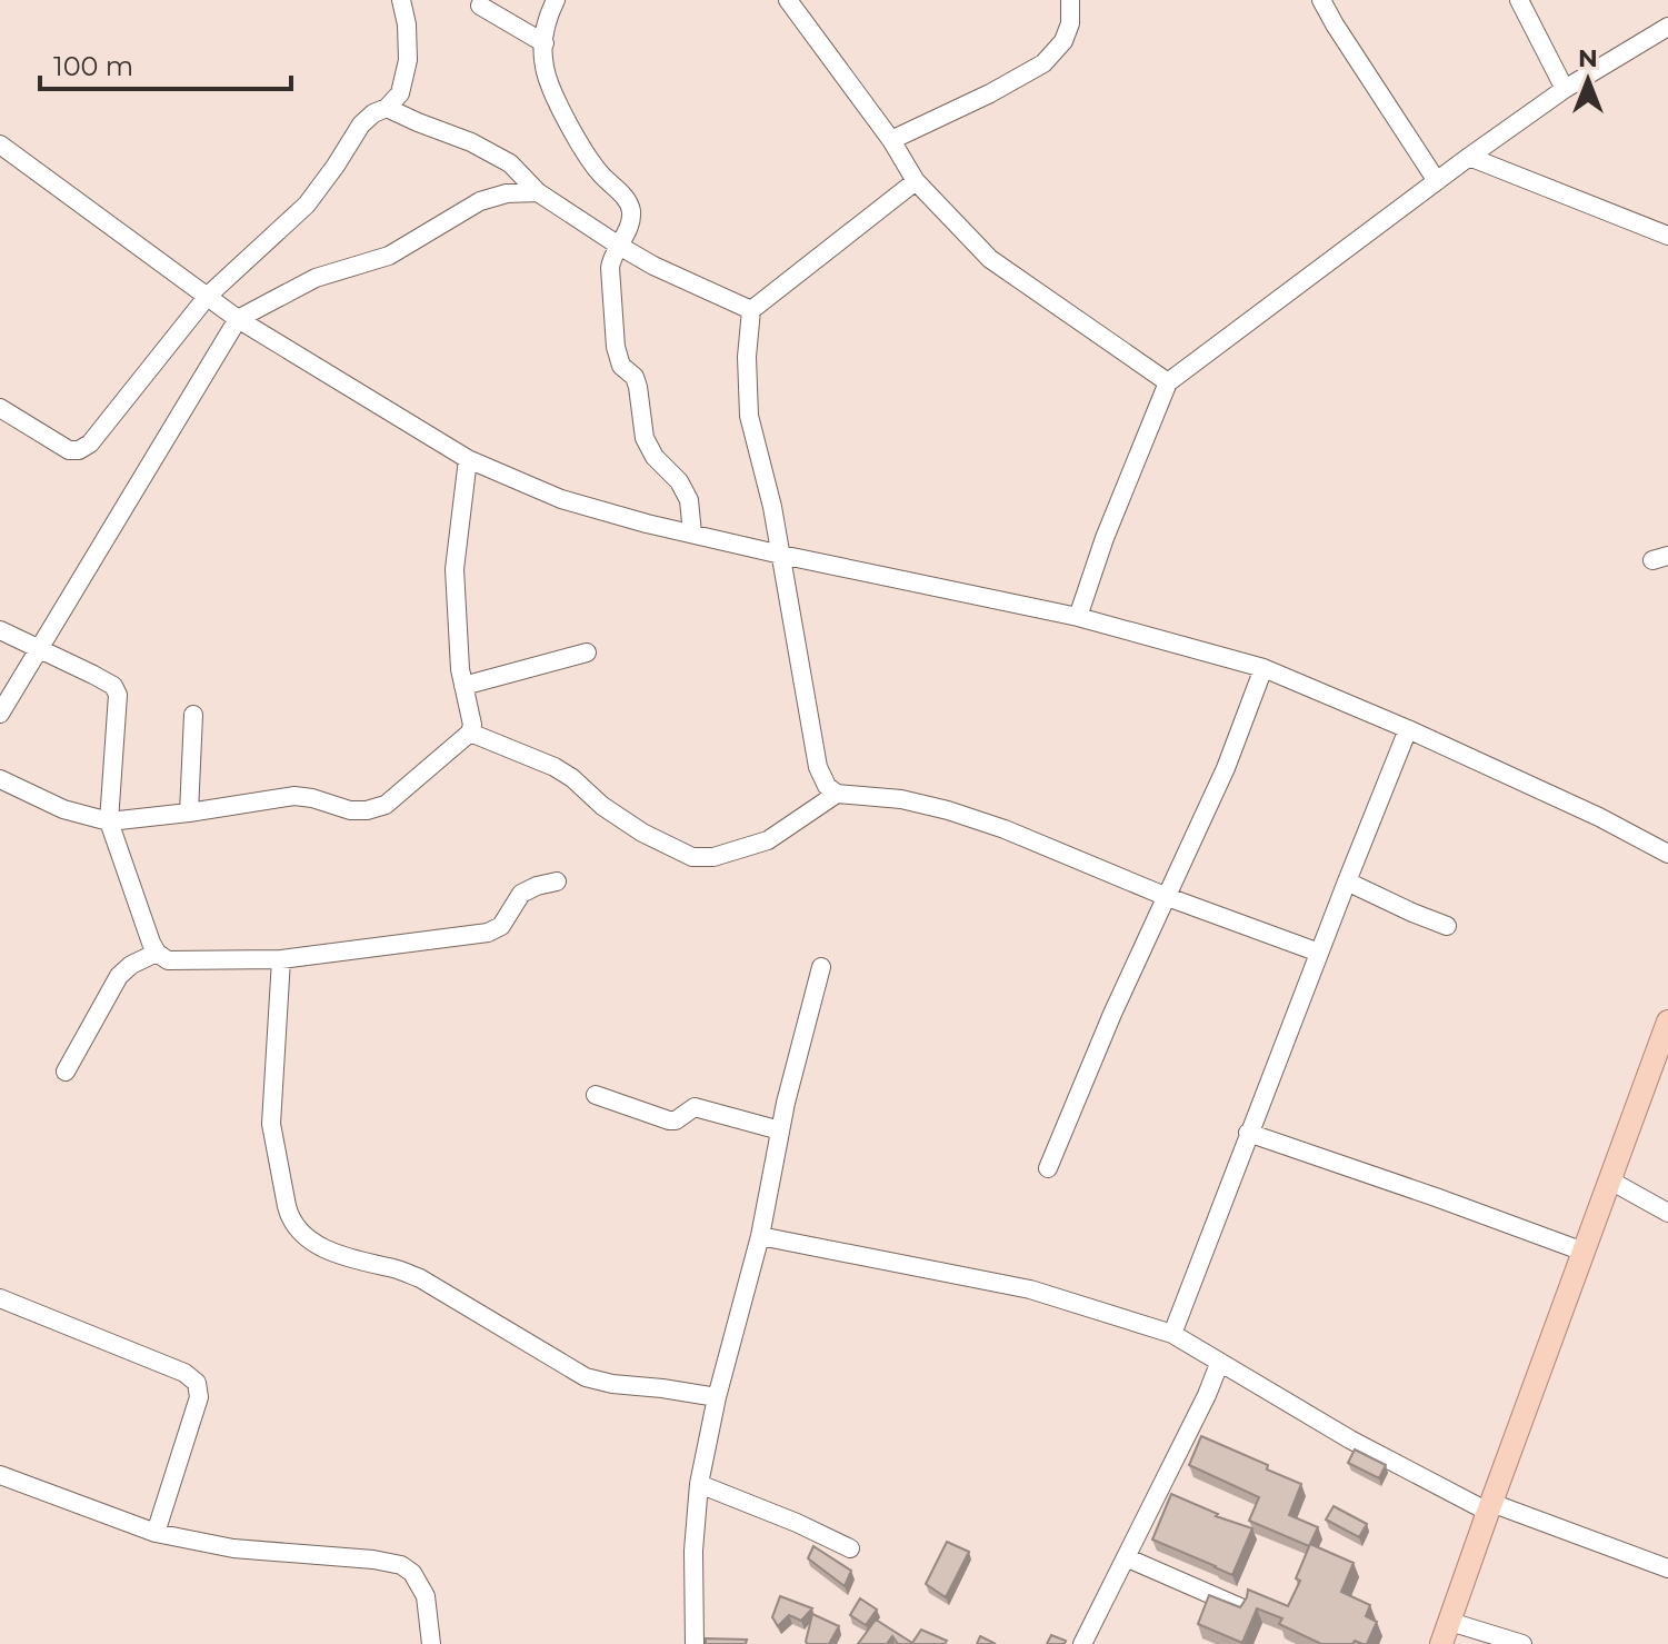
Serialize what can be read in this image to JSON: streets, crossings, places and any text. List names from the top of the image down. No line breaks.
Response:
{"scale_bar":"100 m","north":"top"}
